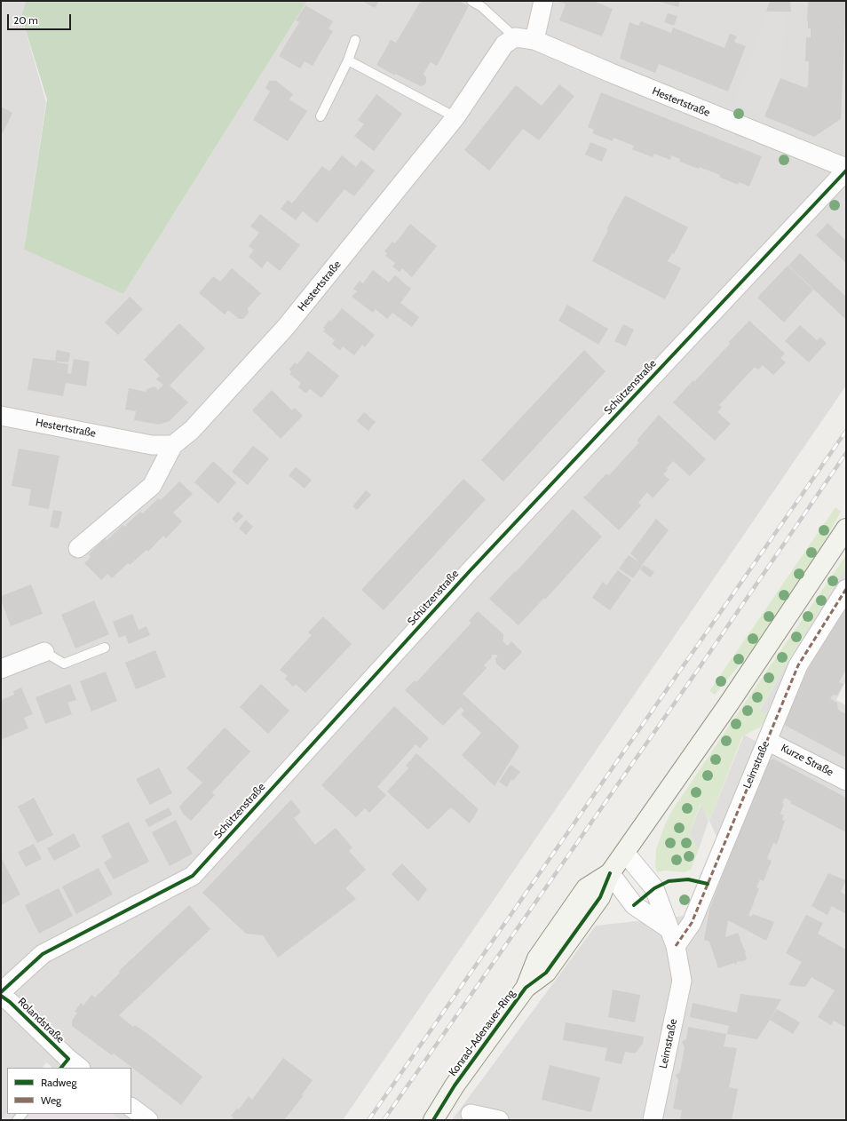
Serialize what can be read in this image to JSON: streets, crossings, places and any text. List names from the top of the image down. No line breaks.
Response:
{"streets":{"street":["Hestertstraße","Schützenstraße","Kurze Straße","Leimstraße","Rolandstraße","Konrad-Adenauer-Ring"]},"crossings":[["Kurze Straße","Leimstraße"]],"legend":["Radweg","Weg"],"scale_bar":"20 m"}
